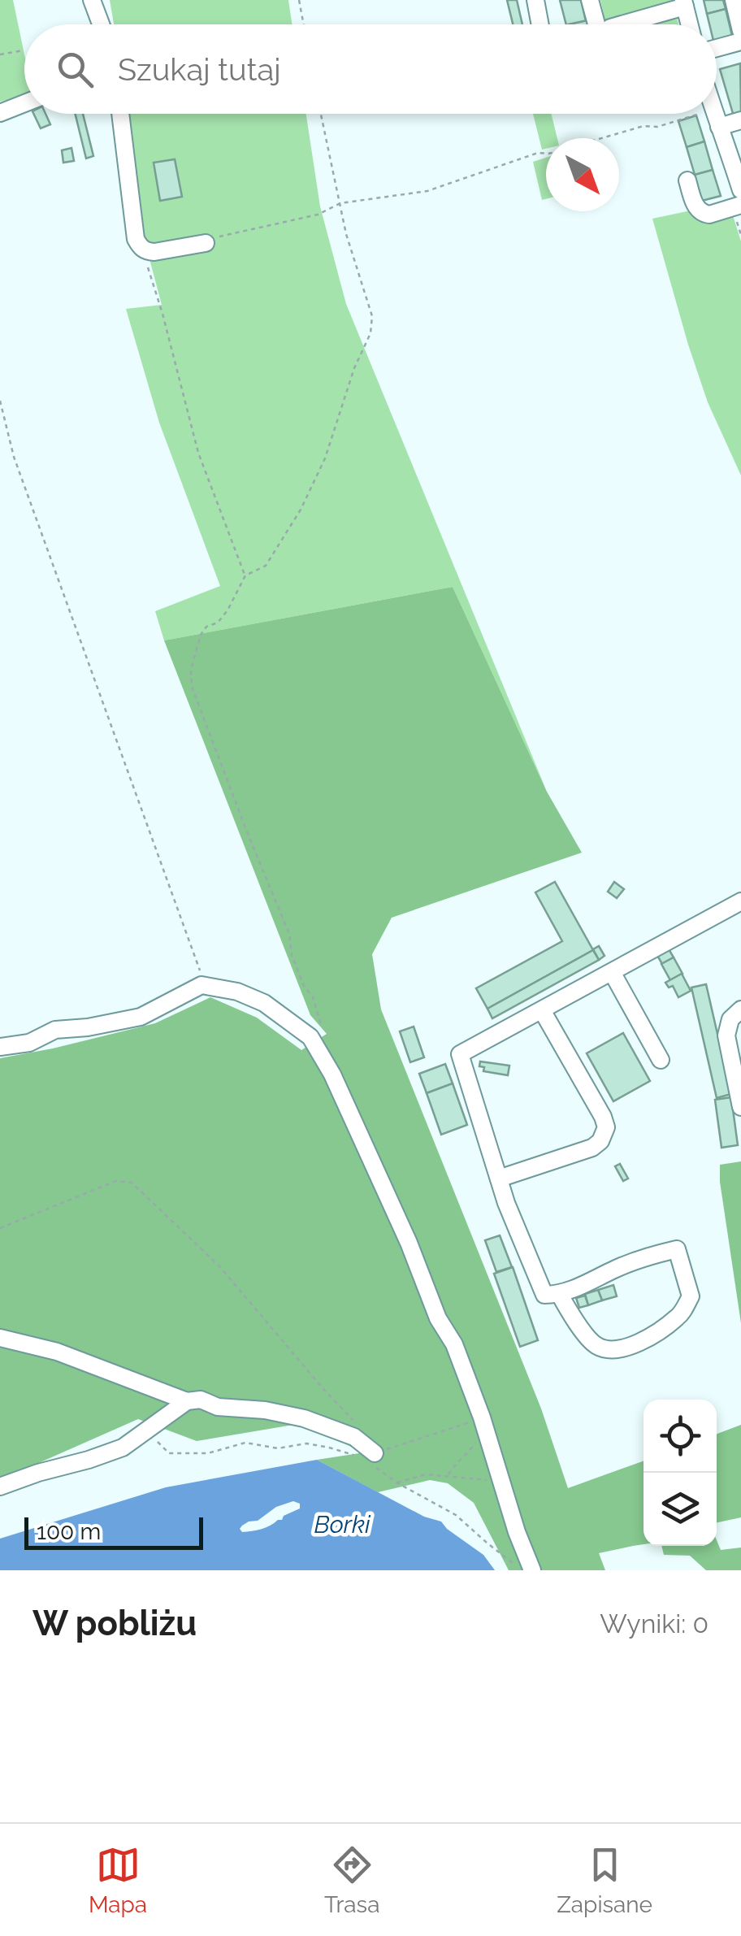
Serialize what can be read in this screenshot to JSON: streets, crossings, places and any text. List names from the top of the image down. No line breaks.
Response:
{"water":["Borki"],"scale_bar":"100 m","north":"bottom right","page":{"search":"Szukaj tutaj","scale":"100 m","heading":["W pobliżu","Wyniki: 0"],"nav":["Mapa","Trasa","Zapisane"]}}
